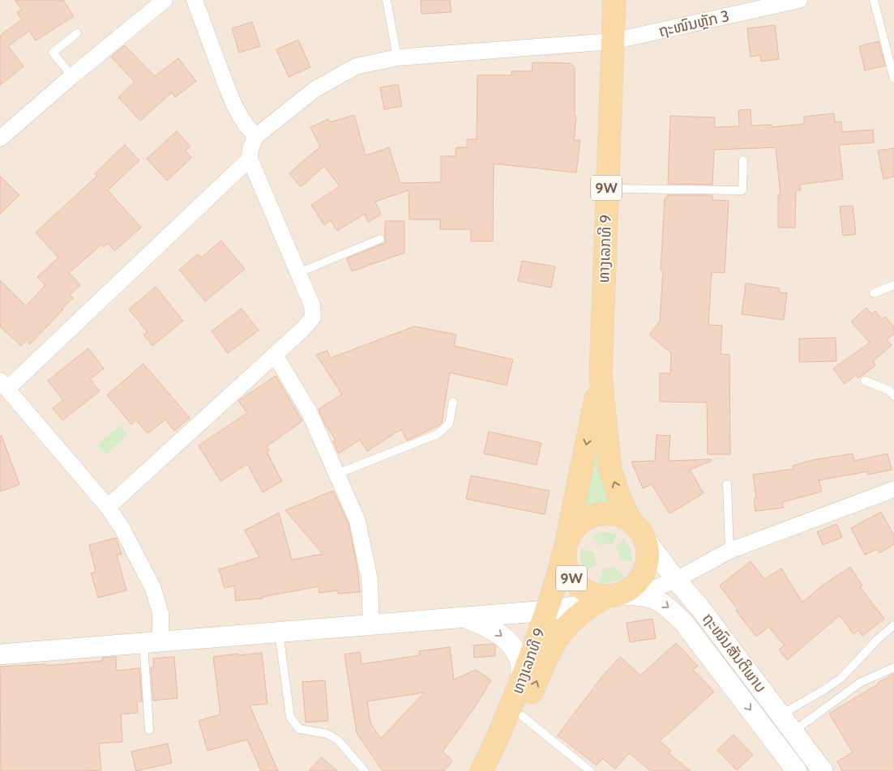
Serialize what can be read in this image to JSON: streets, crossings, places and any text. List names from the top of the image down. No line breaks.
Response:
{"streets":{"main road":["9W","ທາງເລກທີ 9"],"street":["ຖະໜົນຫຼັກ 3","ຖະໜົນສັນຕິພາບ"]},"crossings":[["ຖະໜົນຫຼັກ 3","ທາງເລກທີ 9"],["ທາງເລກທີ 9","ຖະໜົນສັນຕິພາບ"]]}
